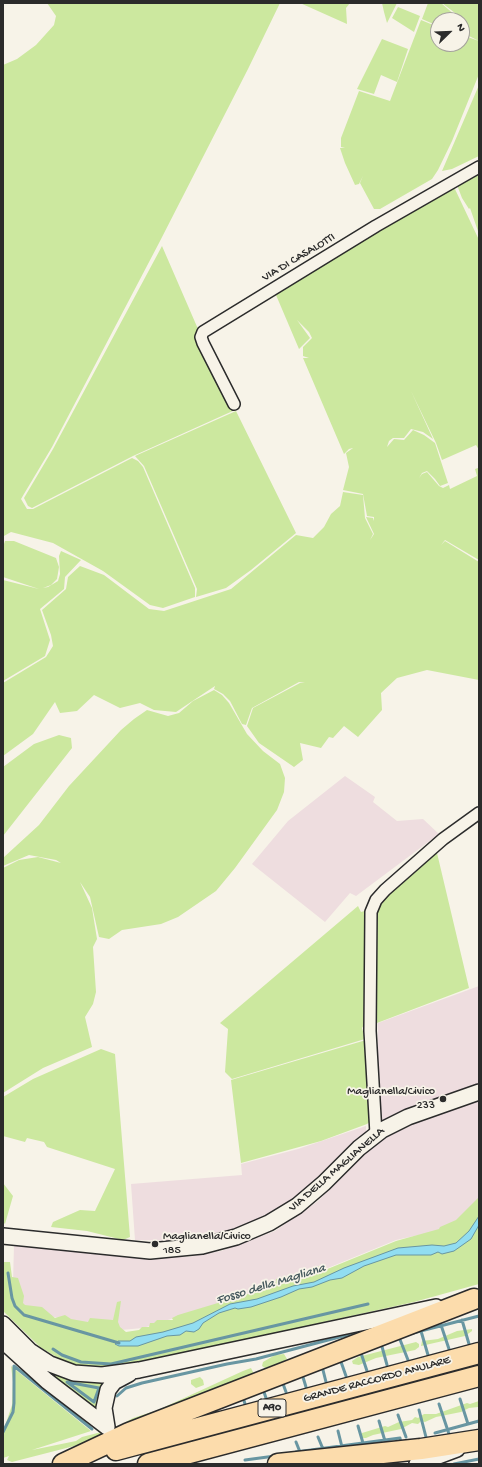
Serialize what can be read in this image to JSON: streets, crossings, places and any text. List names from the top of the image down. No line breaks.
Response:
{"streets":{"highway":["GRANDE RACCORDO ANULARE","A90"],"main road":["VIA DELLA MAGLIANELLA"],"street":["VIA DI CASALOTTI"]},"water":["Fosso della Magliana"],"places":["Maglianella/Civico 233","Maglianella/Civico 185"],"north":"top right"}
